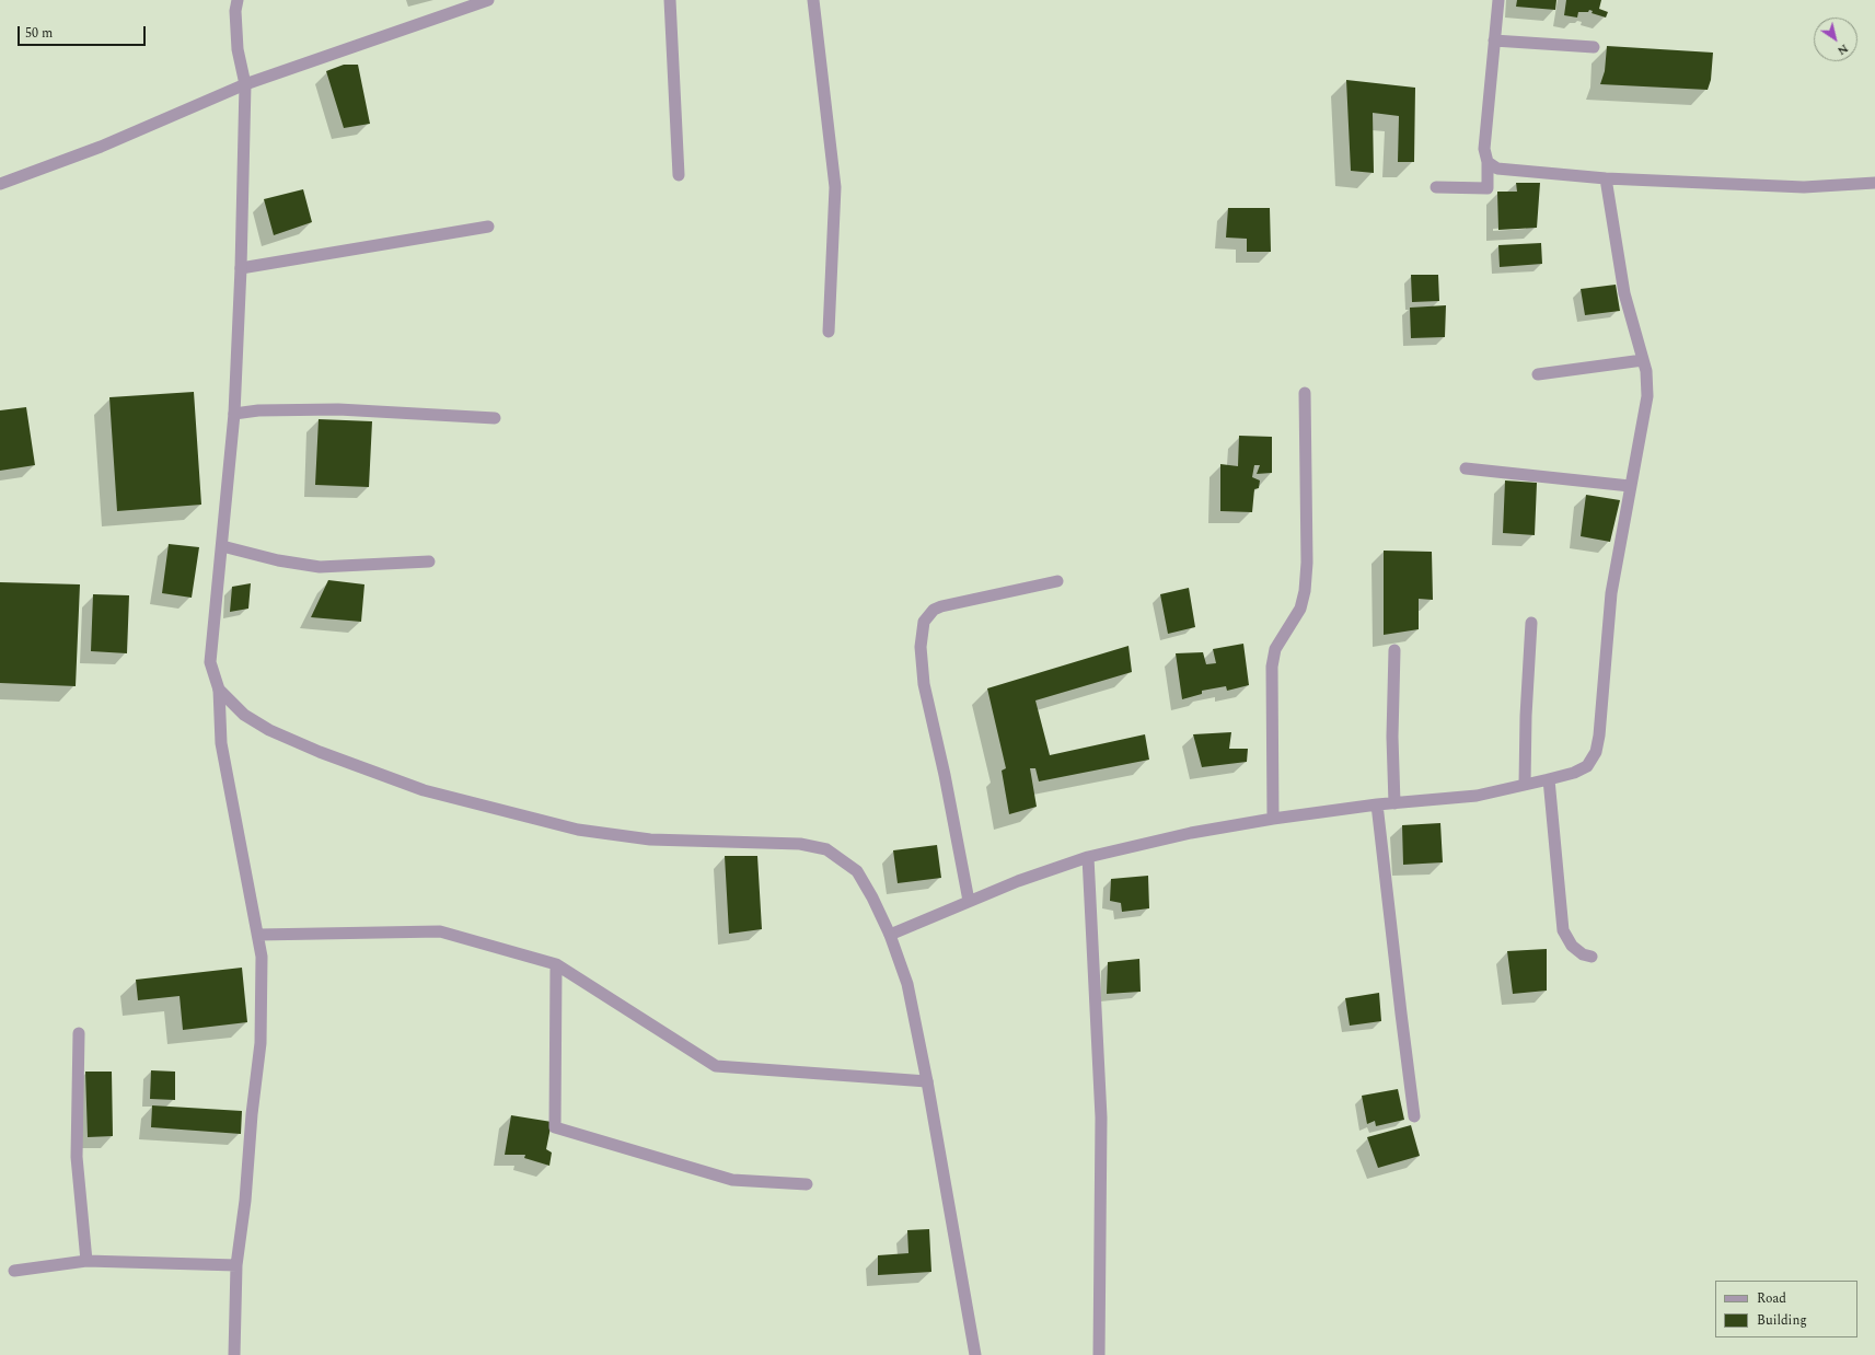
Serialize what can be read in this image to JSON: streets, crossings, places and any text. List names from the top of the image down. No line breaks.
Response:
{"legend":["Road","Building"],"scale_bar":"50 m","north":"bottom right"}
